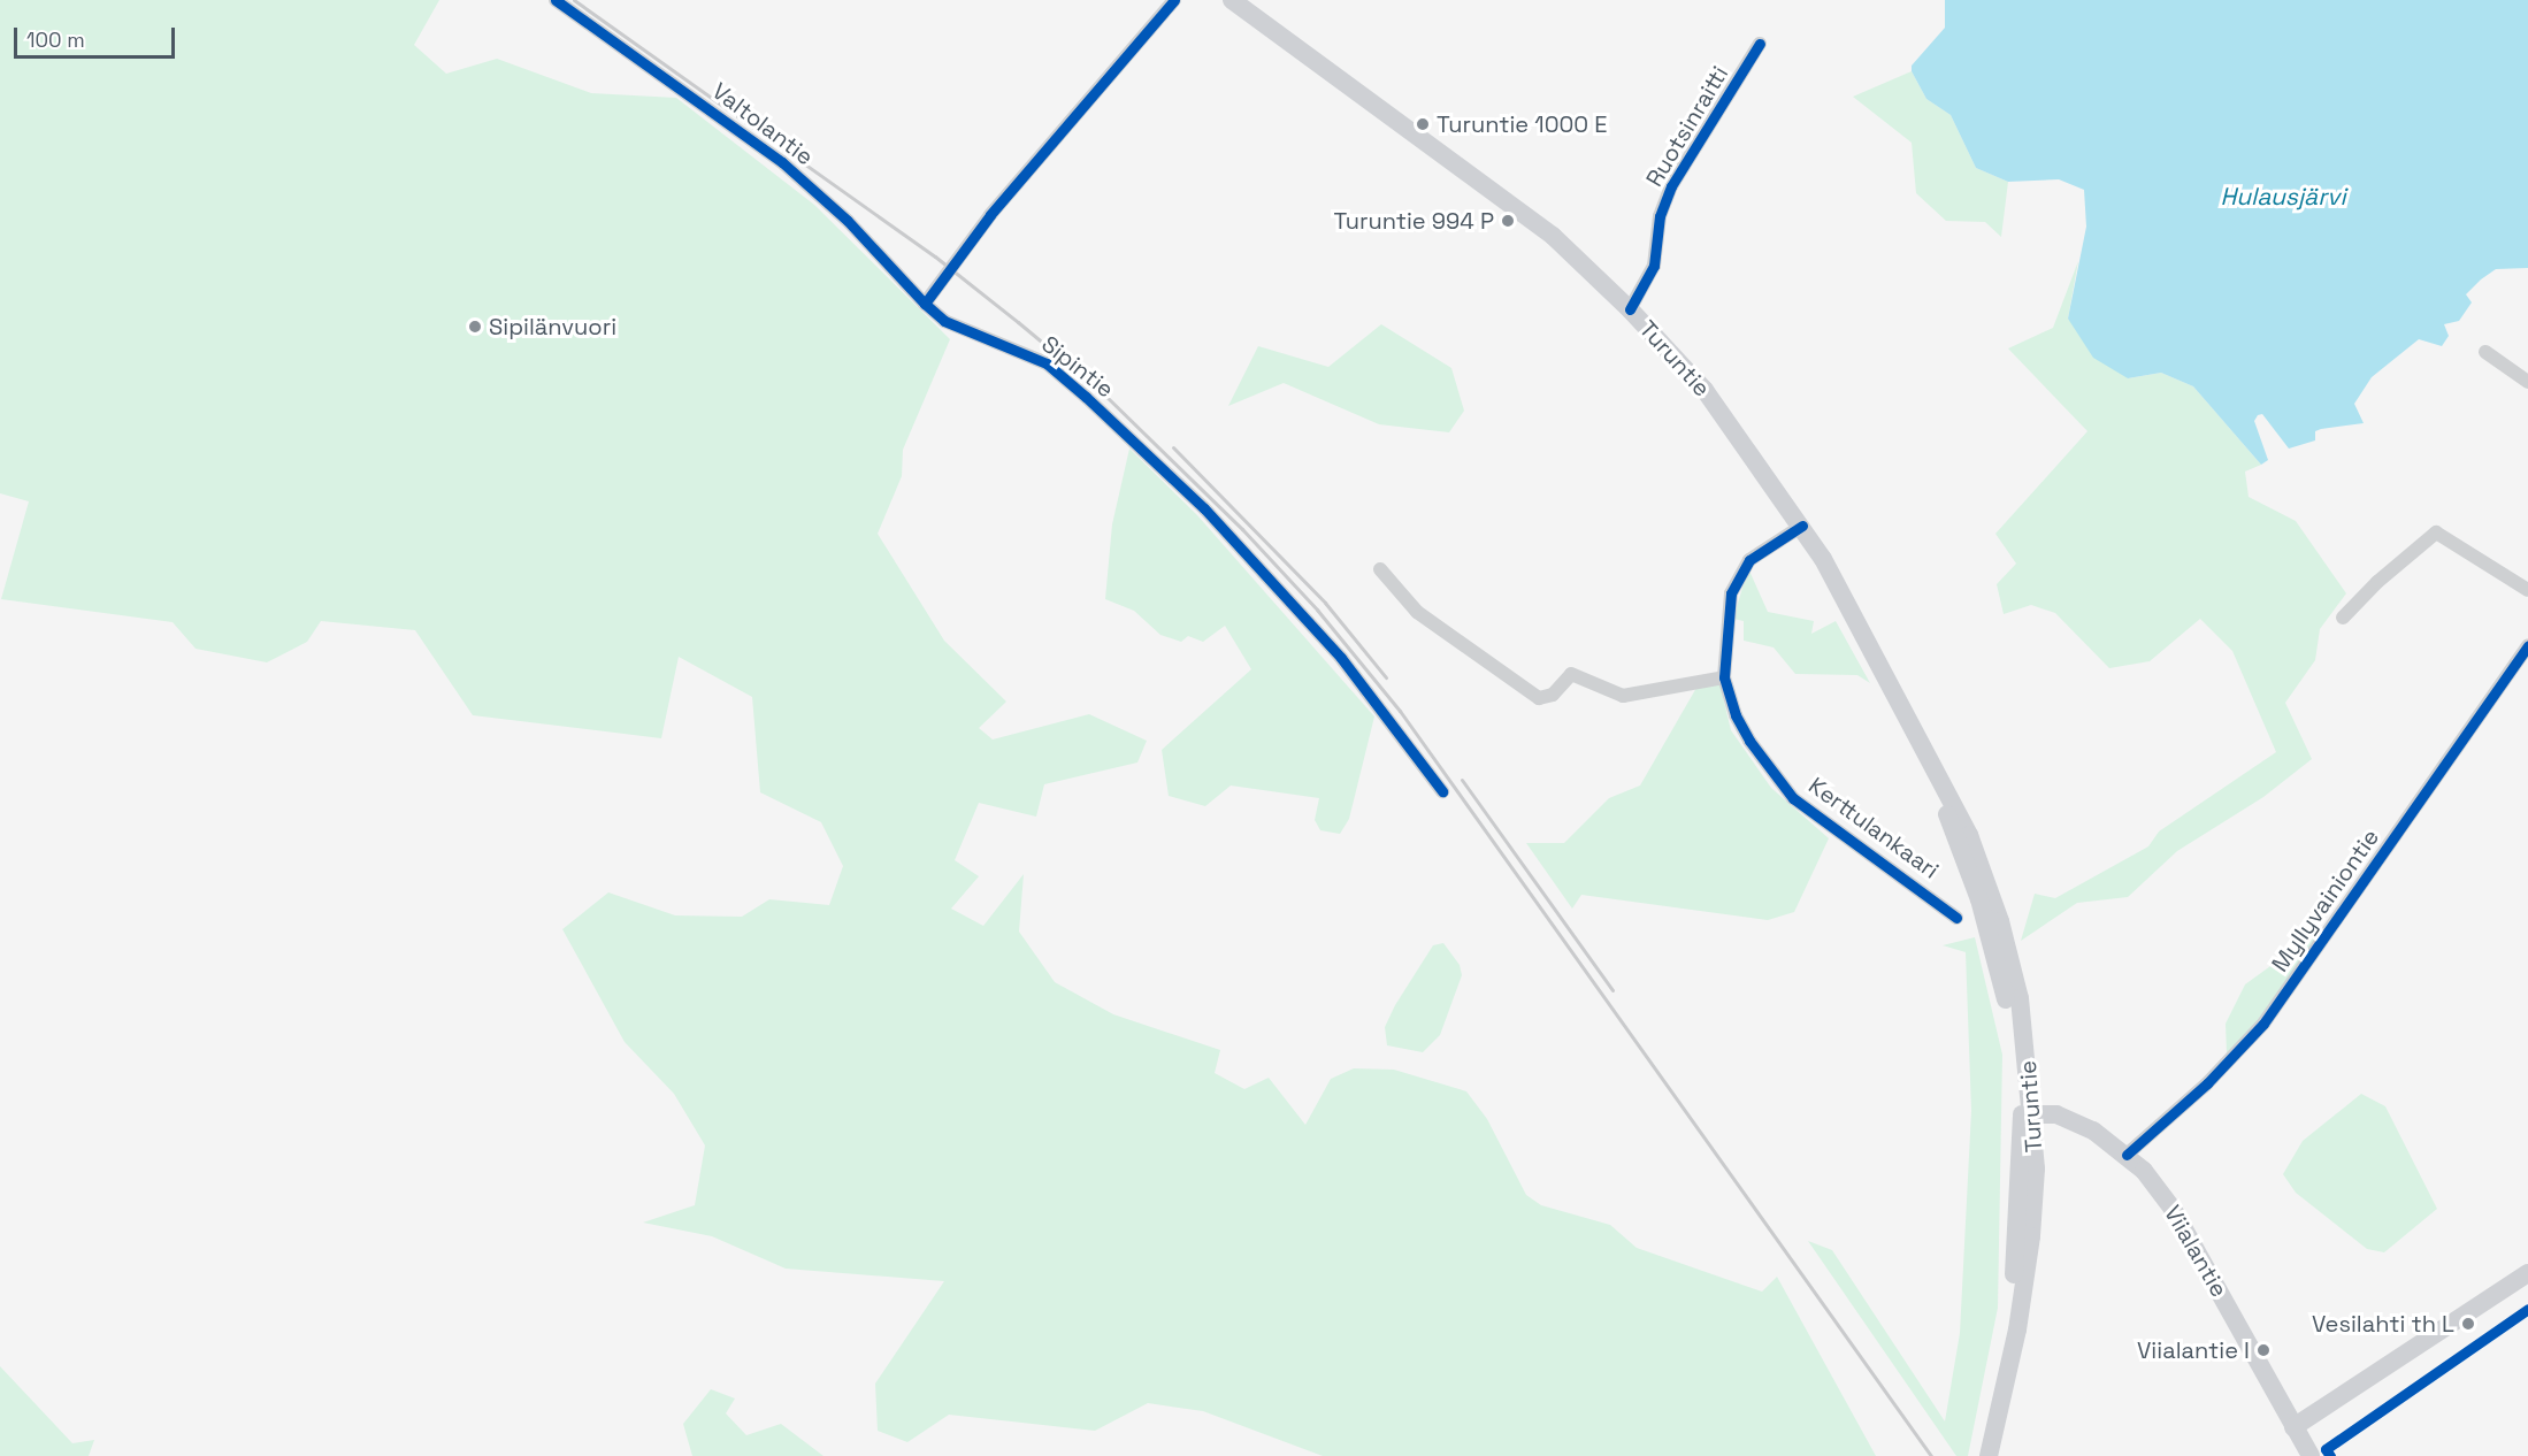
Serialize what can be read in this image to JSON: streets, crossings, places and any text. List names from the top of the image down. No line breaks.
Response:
{"streets":{"main road":["Turuntie","Viialantie"],"street":["Valtolantie","Ruotsinraitti","Sipintie","Kerttulankaari","Myllyvainiontie"]},"crossings":[["Valtolantie","Sipintie"],["Ruotsinraitti","Turuntie"],["Turuntie","Kerttulankaari"],["Turuntie","Viialantie"],["Myllyvainiontie","Viialantie"]],"water":["Hulausjärvi"],"places":["Turuntie 1000 E","Turuntie 994 P","Sipilänvuori","Vesilahti th L","Viialantie I"],"scale_bar":"100 m"}
